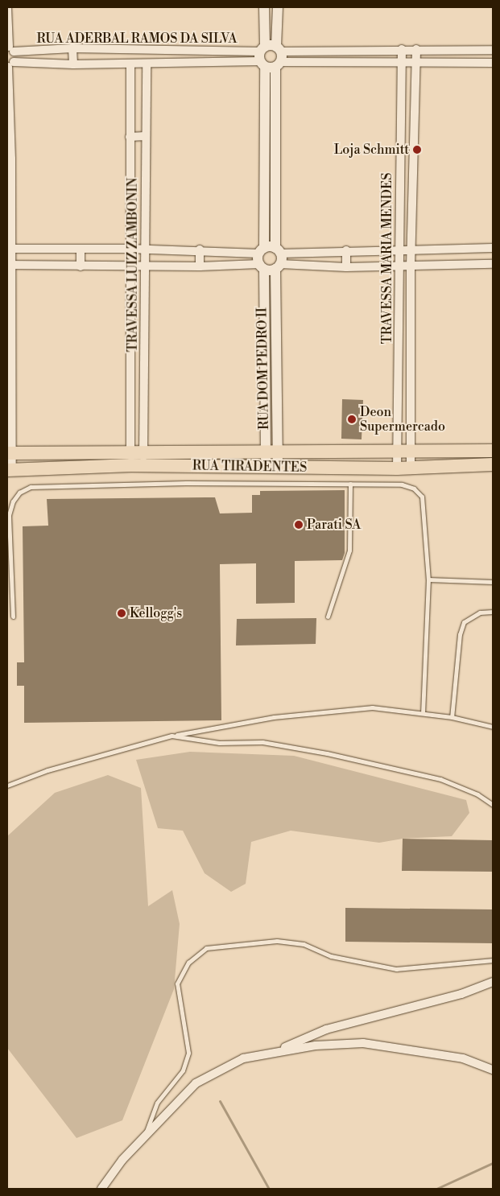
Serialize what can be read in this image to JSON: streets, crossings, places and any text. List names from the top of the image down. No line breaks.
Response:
{"streets":{"main road":["RUA TIRADENTES"],"street":["RUA ADERBAL RAMOS DA SILVA","TRAVESSA MARIA MENDES","TRAVESSA LUIZ ZAMBONIN","RUA DOM PEDRO II"]},"crossings":[["RUA ADERBAL RAMOS DA SILVA","TRAVESSA LUIZ ZAMBONIN"],["TRAVESSA MARIA MENDES","RUA TIRADENTES"],["TRAVESSA LUIZ ZAMBONIN","RUA TIRADENTES"],["RUA DOM PEDRO II","RUA TIRADENTES"]],"places":["Loja Schmitt","Deon Supermercado","Parati SA","Kellogg's"]}
